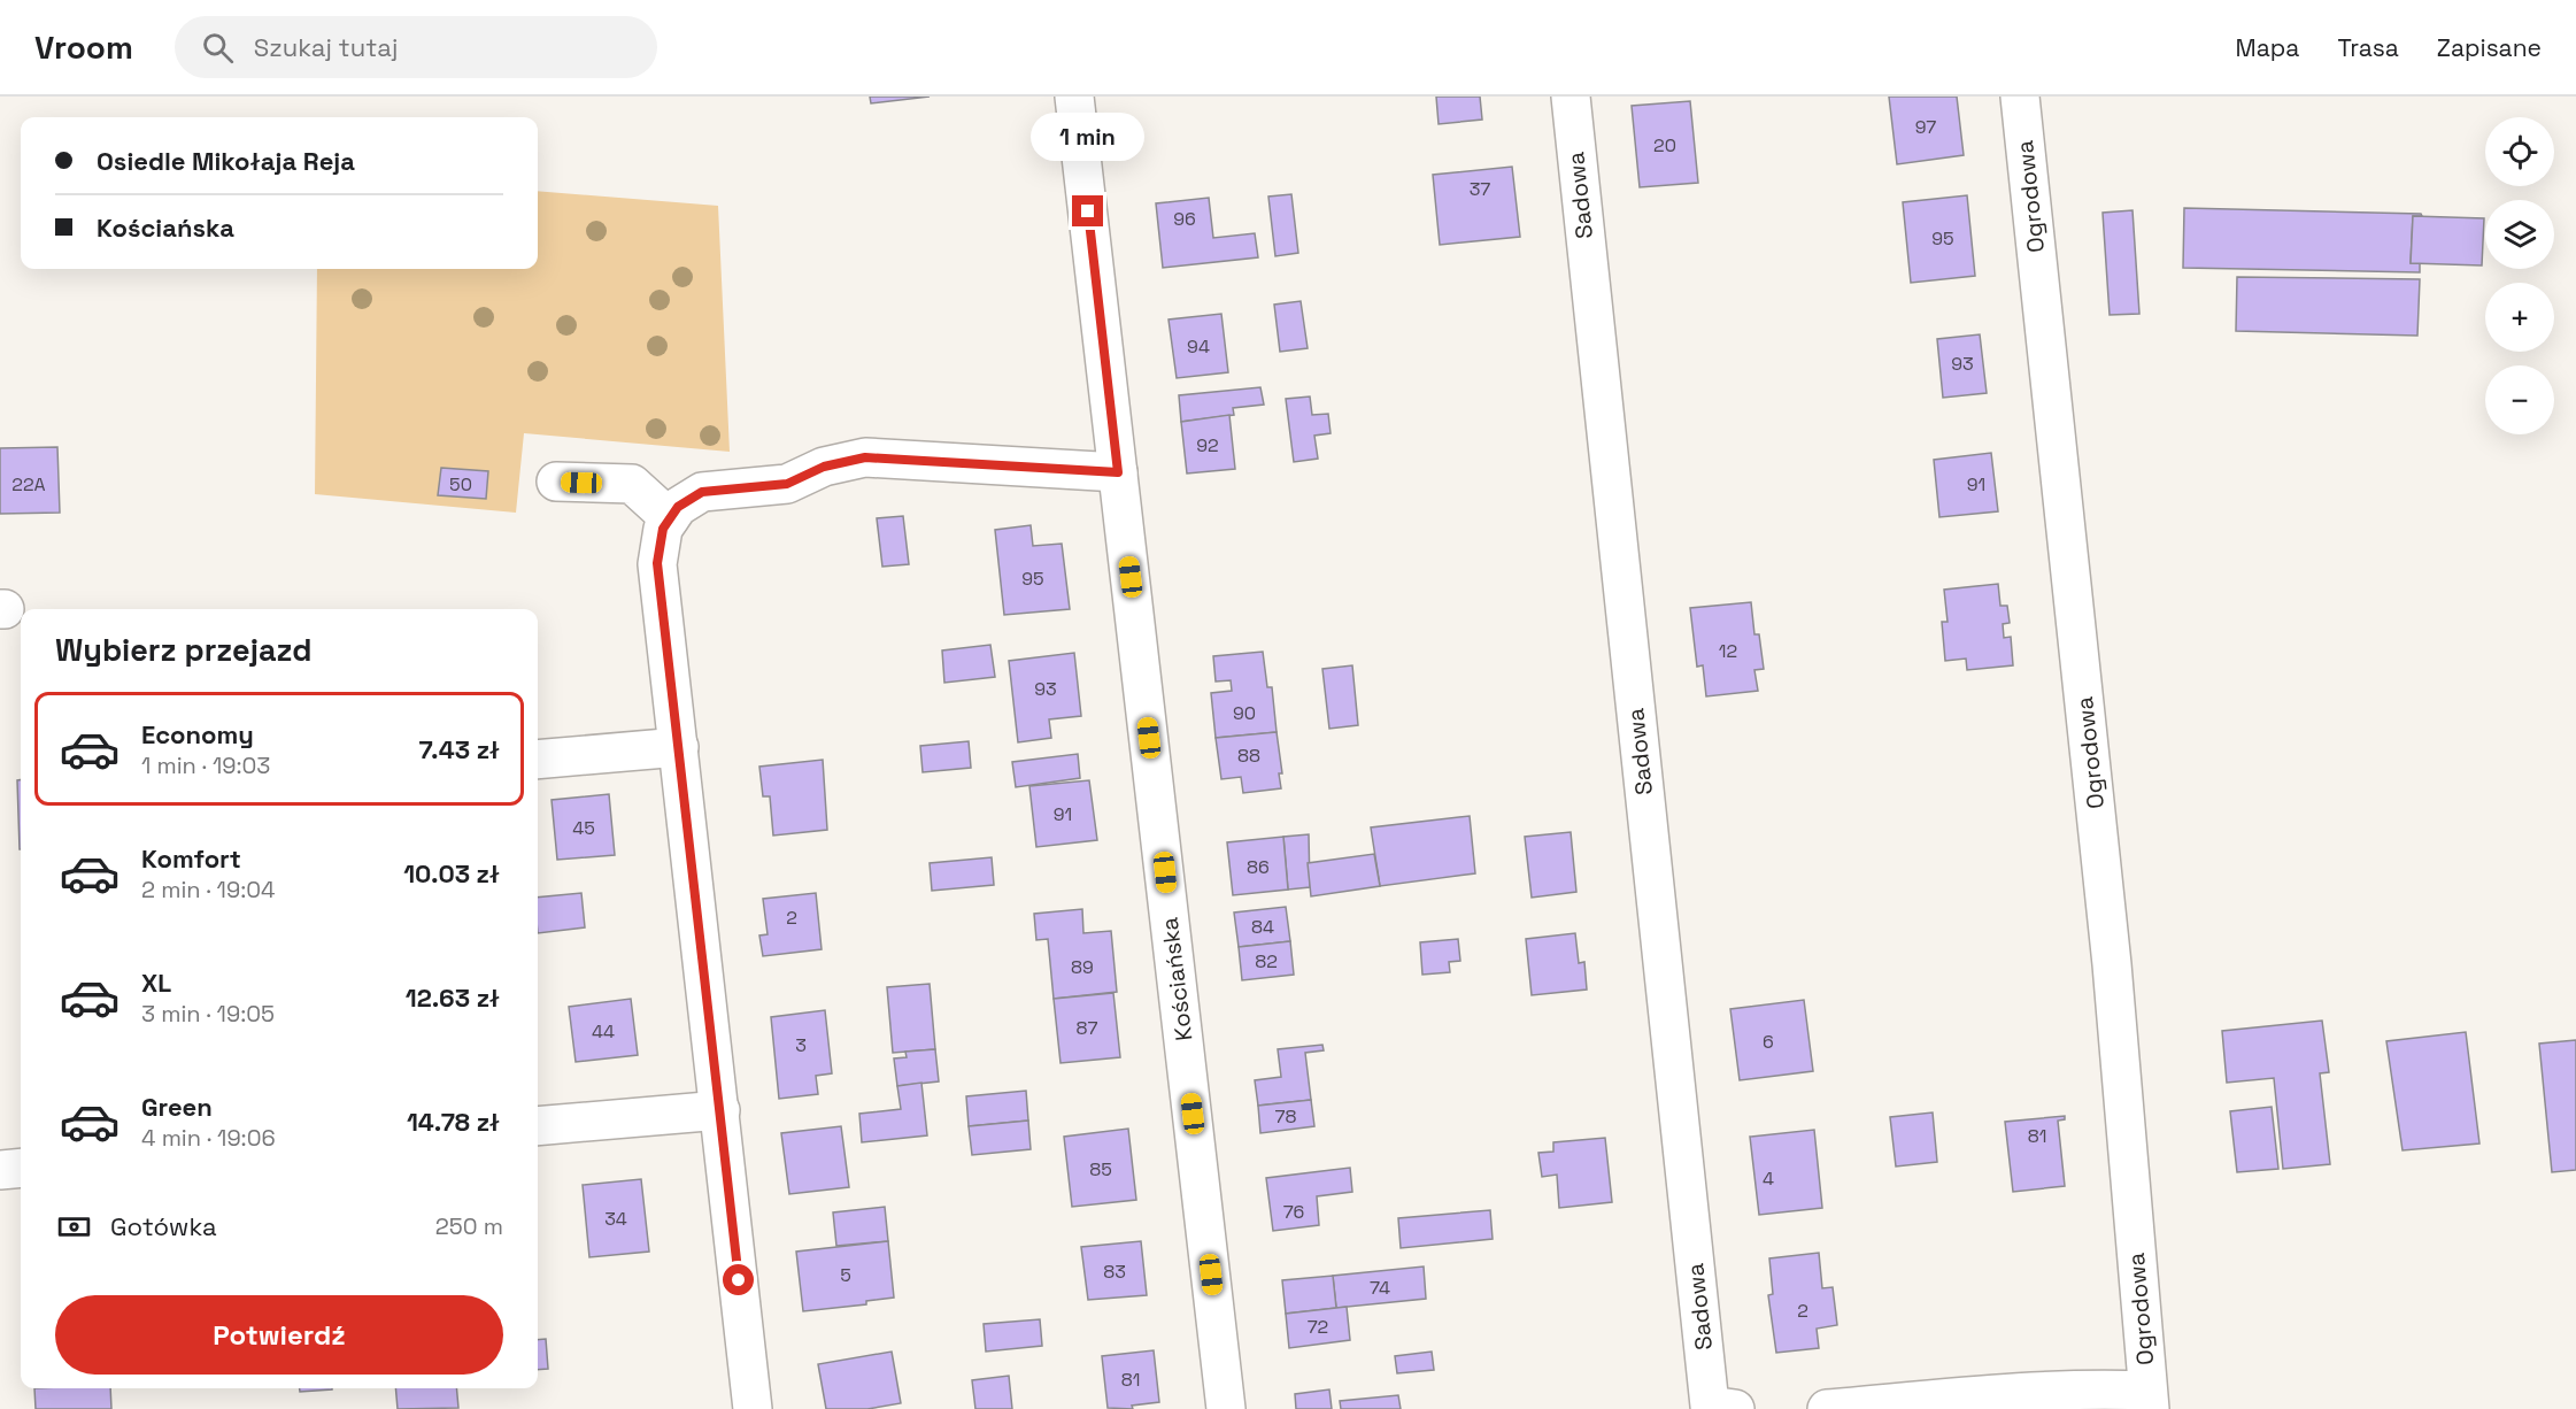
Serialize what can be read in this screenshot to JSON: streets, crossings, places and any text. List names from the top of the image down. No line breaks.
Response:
{"streets":{"street":["Sadowa","Ogrodowa","Kościańska"]},"house_numbers":["97","20","37","96","95","94","93","92","22A","50","91","95","12","93","90","88","91","45","86","2","84","82","89","87","44","6","3","78","81","85","4","76","34","83","5","74","2","72","81"],"page":{"header":"Vroom","search":"Szukaj tutaj","nav":["Mapa","Trasa","Zapisane"],"bubble":"1 min","map_buttons":["+","−"],"banner":["Osiedle Mikołaja Reja","Kościańska"],"heading":"Wybierz przejazd","list":[{"name":"Economy","note":"1 min · 19:03","value":"7.43 zł"},{"name":"Komfort","note":"2 min · 19:04","value":"10.03 zł"},{"name":"XL","note":"3 min · 19:05","value":"12.63 zł"},{"name":"Green","note":"4 min · 19:06","value":"14.78 zł"}],"pay":["Gotówka","250 m"],"buttons":"Potwierdź"}}
